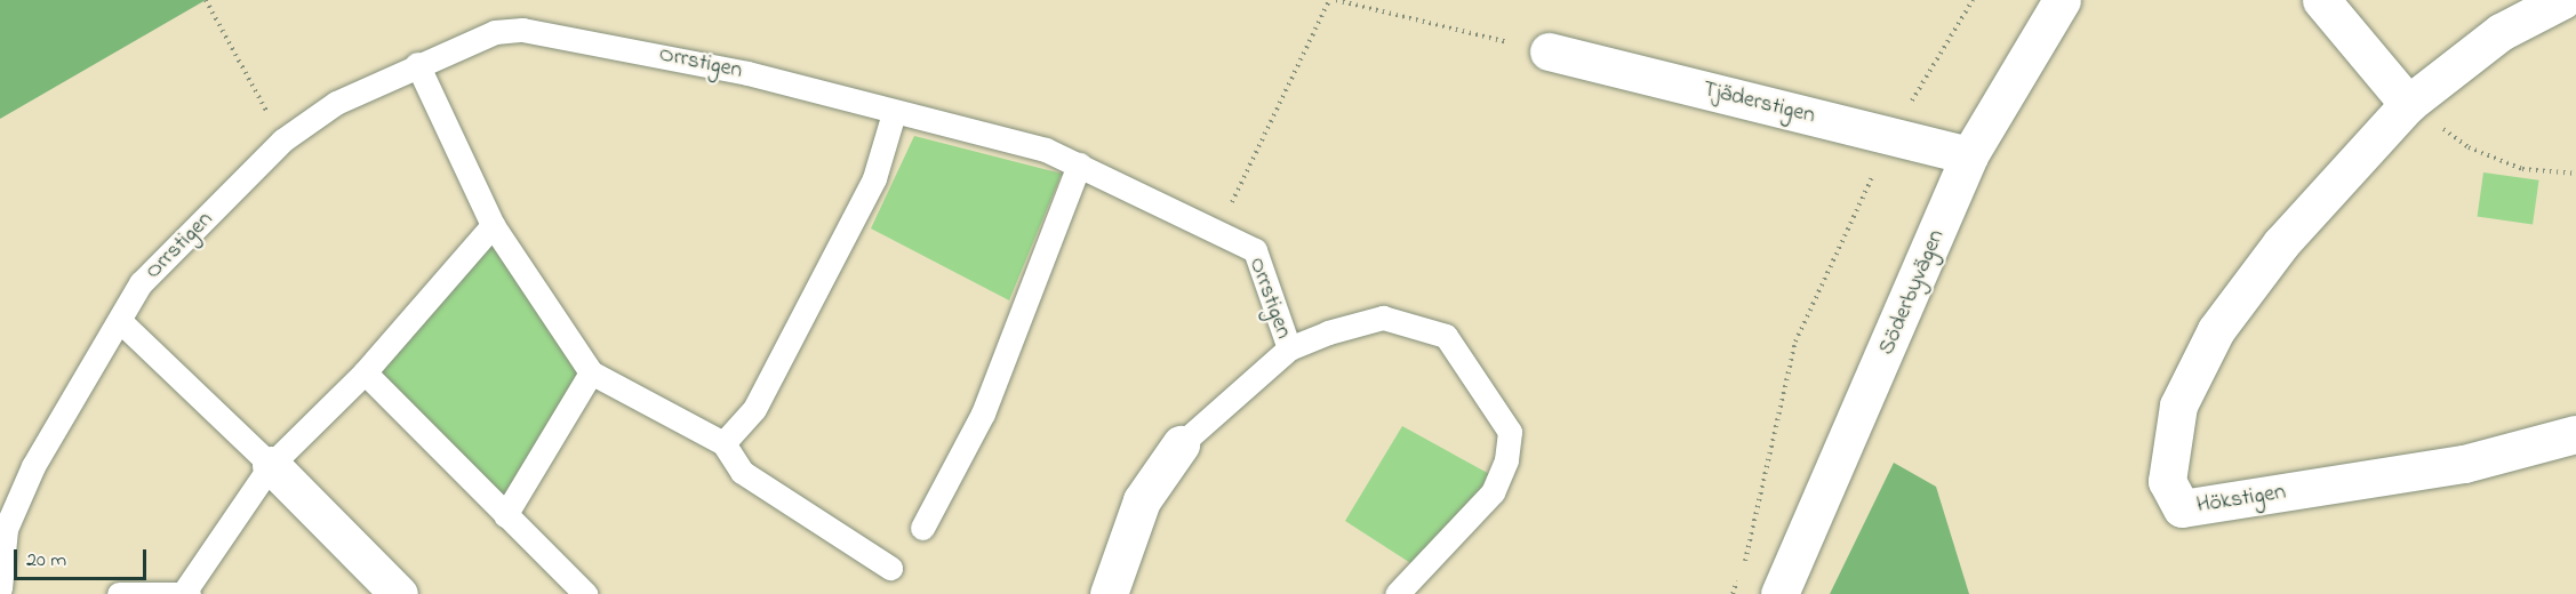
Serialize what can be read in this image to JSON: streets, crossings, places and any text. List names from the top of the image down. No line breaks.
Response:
{"streets":{"street":["Orrstigen","Tjäderstigen","Söderbyvägen","Hökstigen"]},"crossings":[["Tjäderstigen","Söderbyvägen"]],"scale_bar":"20 m"}
